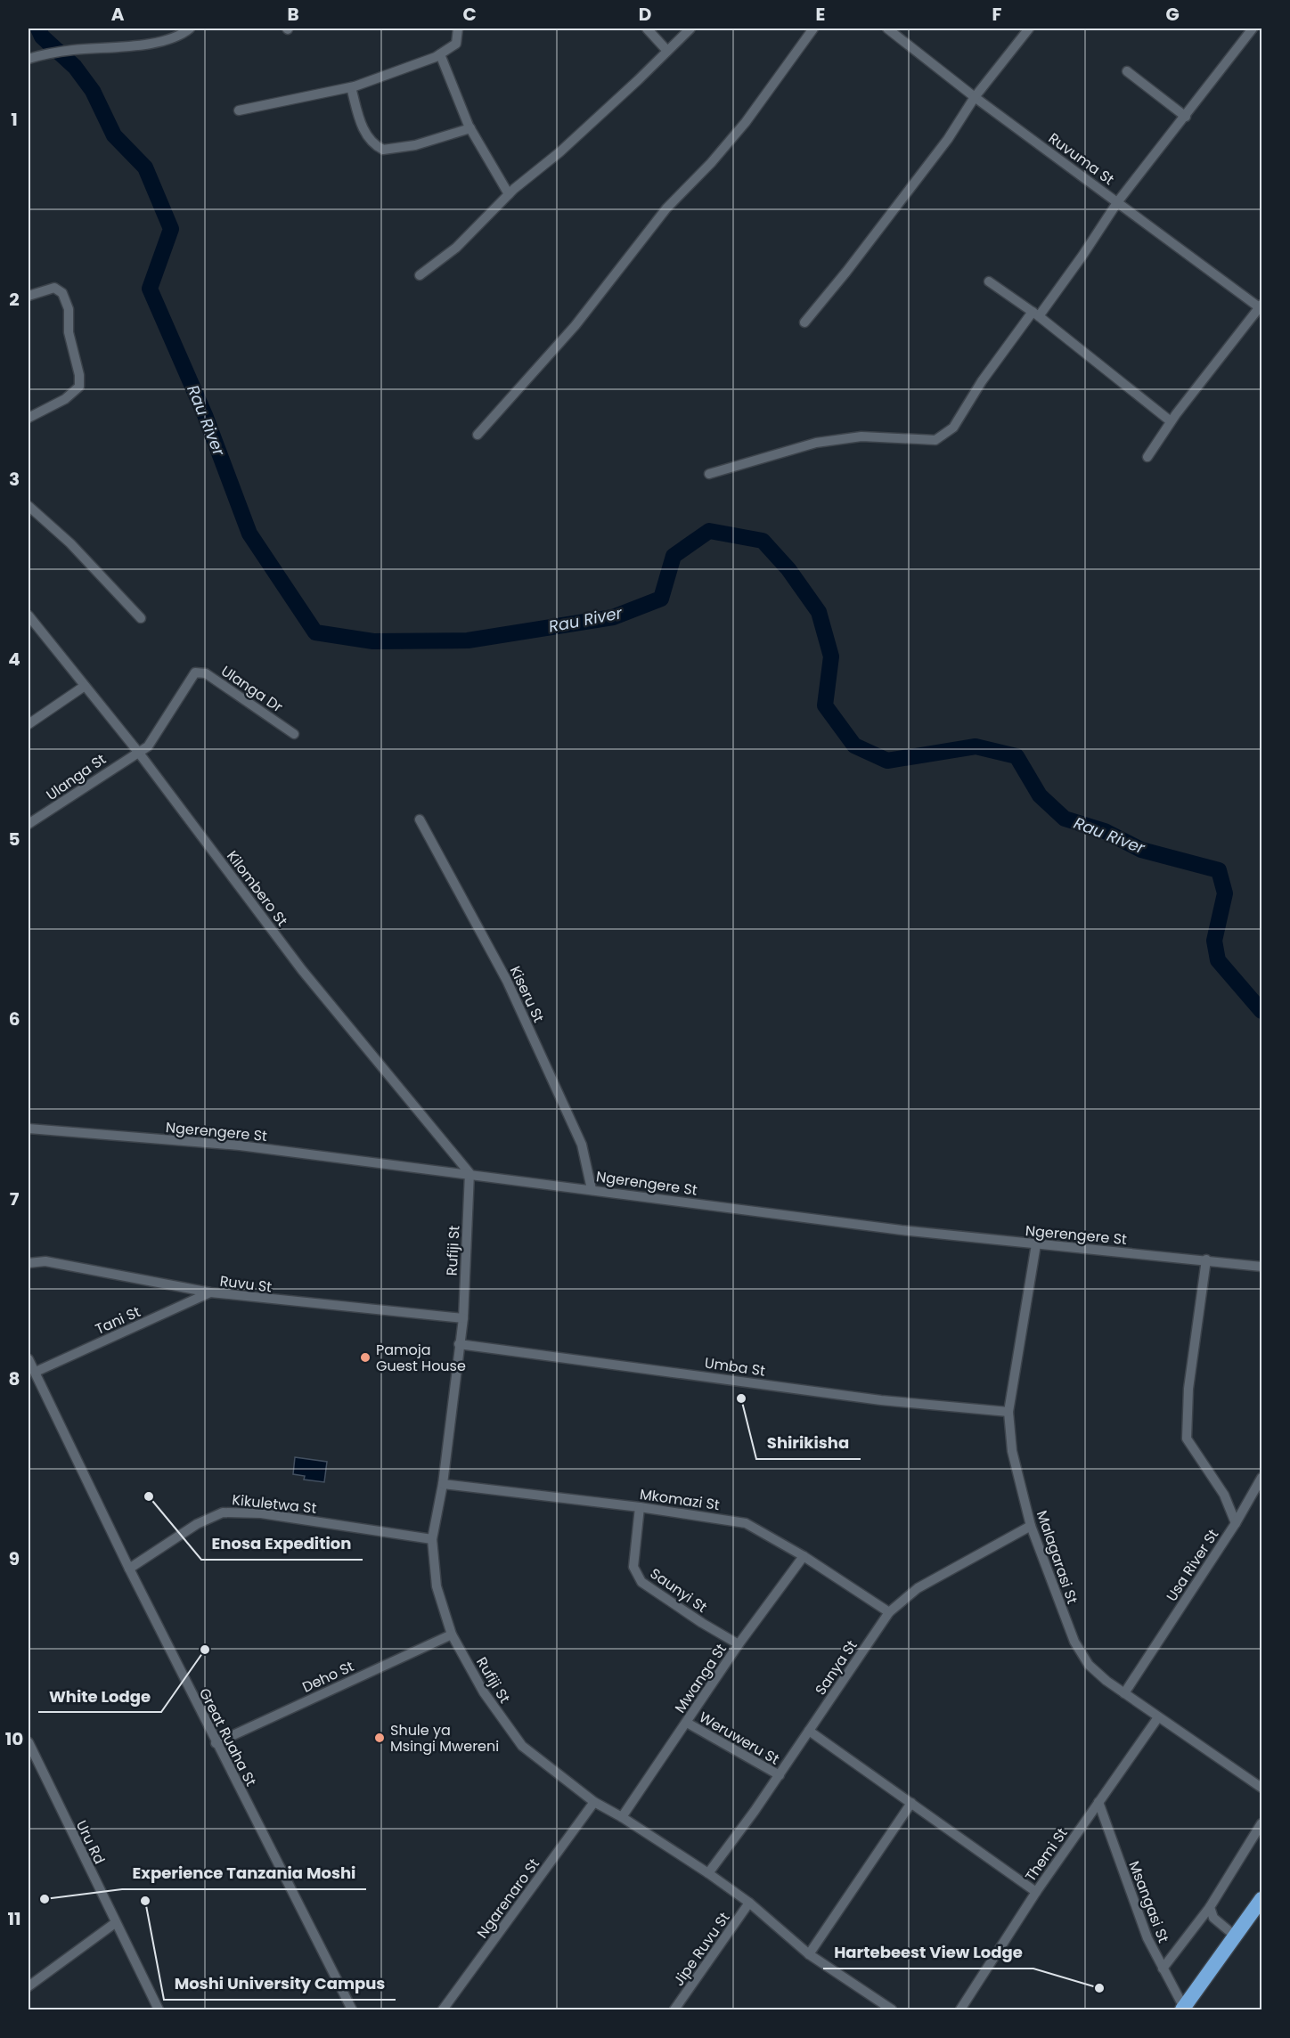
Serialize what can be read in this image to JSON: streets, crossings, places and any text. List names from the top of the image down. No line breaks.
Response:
{"streets":{"street":["Ruvuma St","Ulanga Dr","Ulanga St","Kilombero St","Kiseru St","Ngerengere St","Rufiji St","Ruvu St","Tani St","Umba St","Mkomazi St","Kikuletwa St","Malagarasi St","Usa River St","Saunyi St","Sanya St","Deho St","Mwanga St","Great Ruaha St","Weruweru St","Uru Rd","Themi St","Ngarenaro St","Msangasi St","Jipe Ruvu St"]},"crossings":[["Ulanga Dr","Ulanga St"],["Ulanga Dr","Kilombero St"],["Ulanga St","Kilombero St"],["Kilombero St","Ngerengere St"],["Kilombero St","Rufiji St"],["Kiseru St","Ngerengere St"],["Ngerengere St","Rufiji St"],["Ngerengere St","Malagarasi St"],["Ngerengere St","Usa River St"],["Rufiji St","Ruvu St"],["Rufiji St","Umba St"],["Rufiji St","Mkomazi St"],["Rufiji St","Kikuletwa St"],["Rufiji St","Sanya St"],["Rufiji St","Deho St"],["Rufiji St","Mwanga St"],["Rufiji St","Ngarenaro St"],["Rufiji St","Jipe Ruvu St"],["Ruvu St","Tani St"],["Tani St","Great Ruaha St"],["Umba St","Malagarasi St"],["Mkomazi St","Saunyi St"],["Mkomazi St","Sanya St"],["Mkomazi St","Mwanga St"],["Kikuletwa St","Great Ruaha St"],["Malagarasi St","Usa River St"],["Malagarasi St","Sanya St"],["Malagarasi St","Themi St"],["Saunyi St","Mwanga St"],["Sanya St","Weruweru St"],["Deho St","Great Ruaha St"],["Mwanga St","Weruweru St"],["Themi St","Msangasi St"]],"water":["Rau River"],"places":["Pamoja Guest House","Shirikisha","Enosa Expedition","White Lodge","Shule ya Msingi Mwereni","Experience Tanzania Moshi","Moshi University Campus","Hartebeest View Lodge"],"grid":{"columns":["A","B","C","D","E","F","G"],"rows":["1","2","3","4","5","6","7","8","9","10","11"]}}
